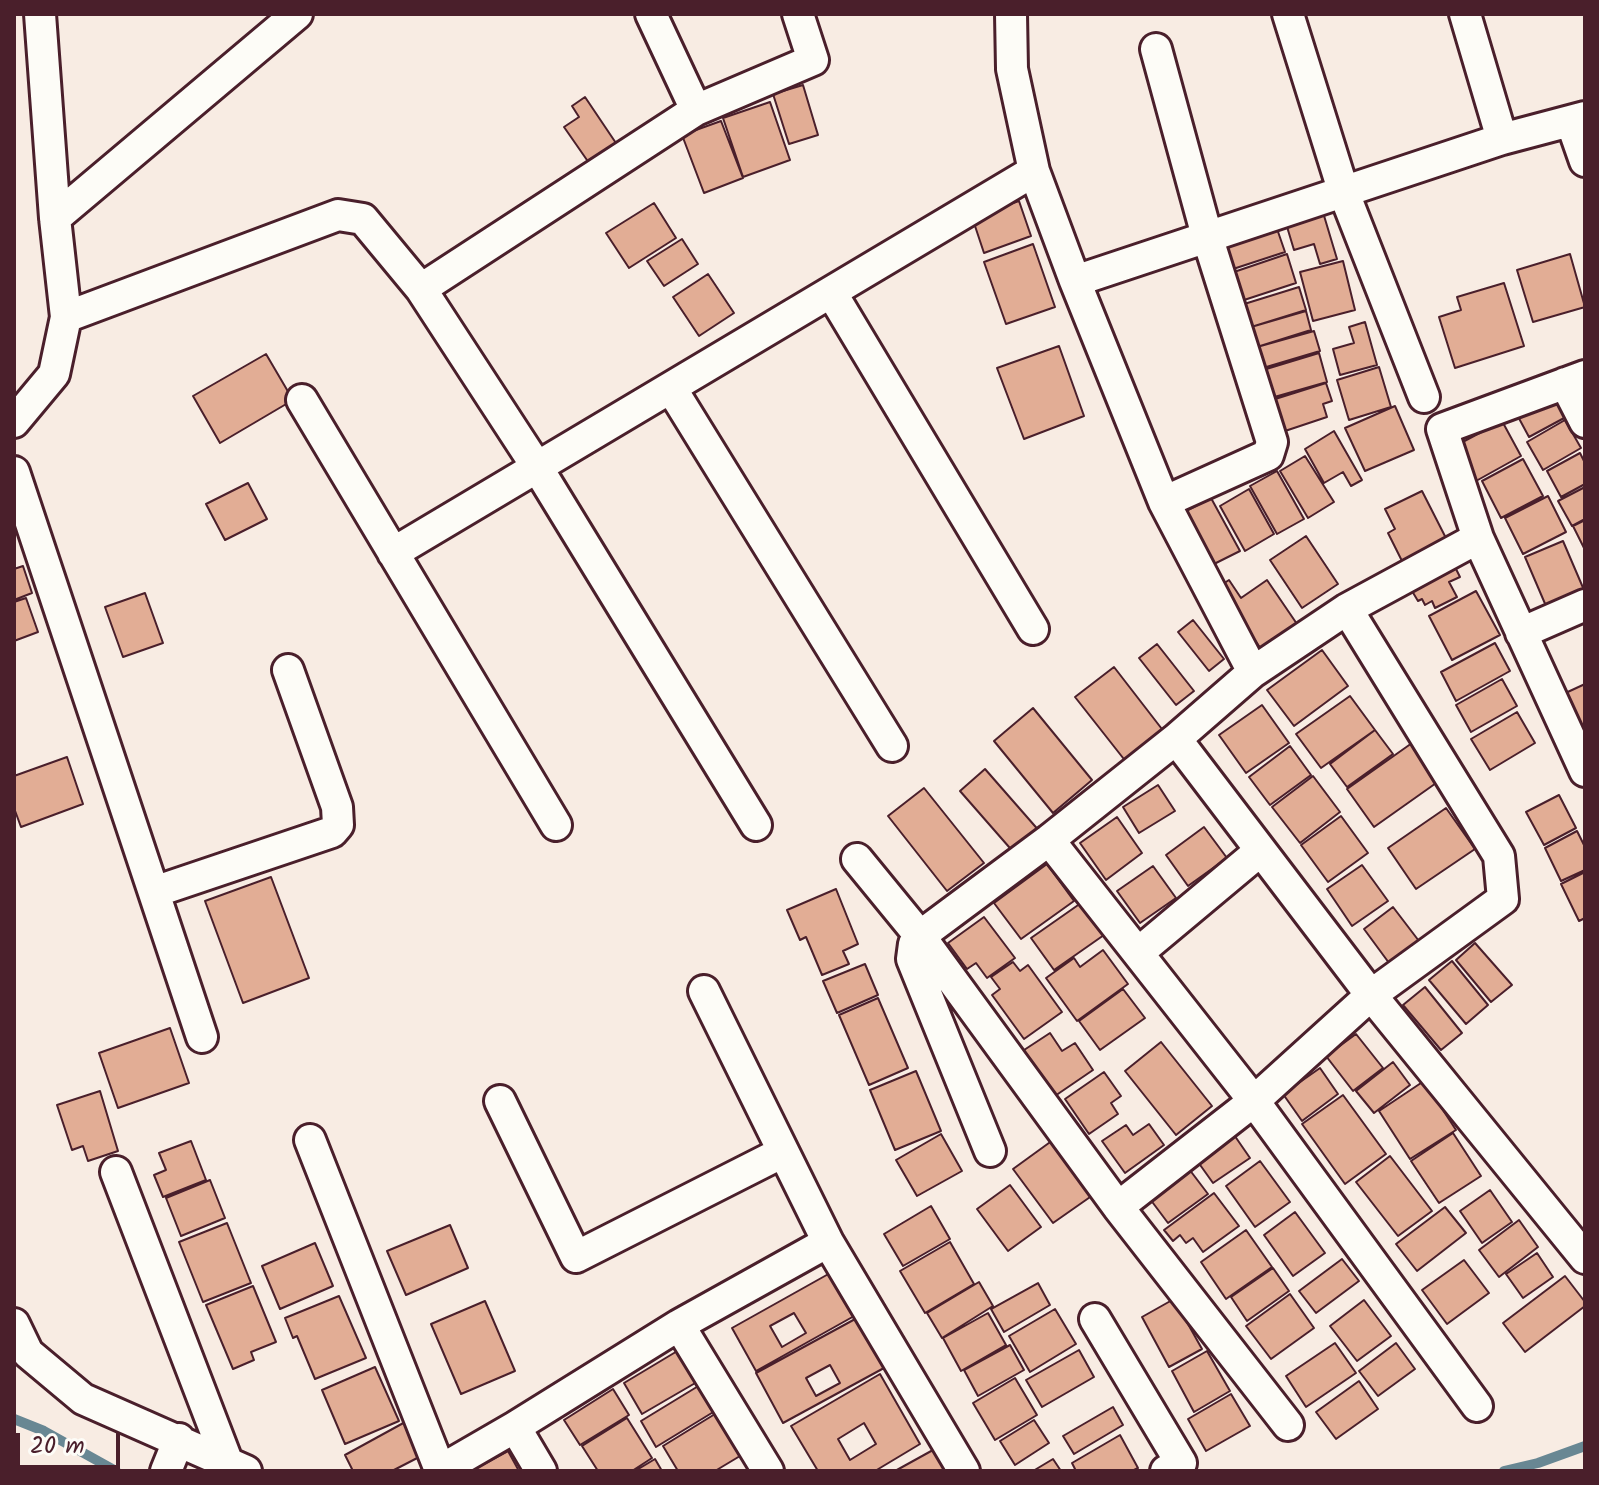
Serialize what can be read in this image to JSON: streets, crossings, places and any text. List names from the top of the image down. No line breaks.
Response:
{"scale_bar":"20 m"}
